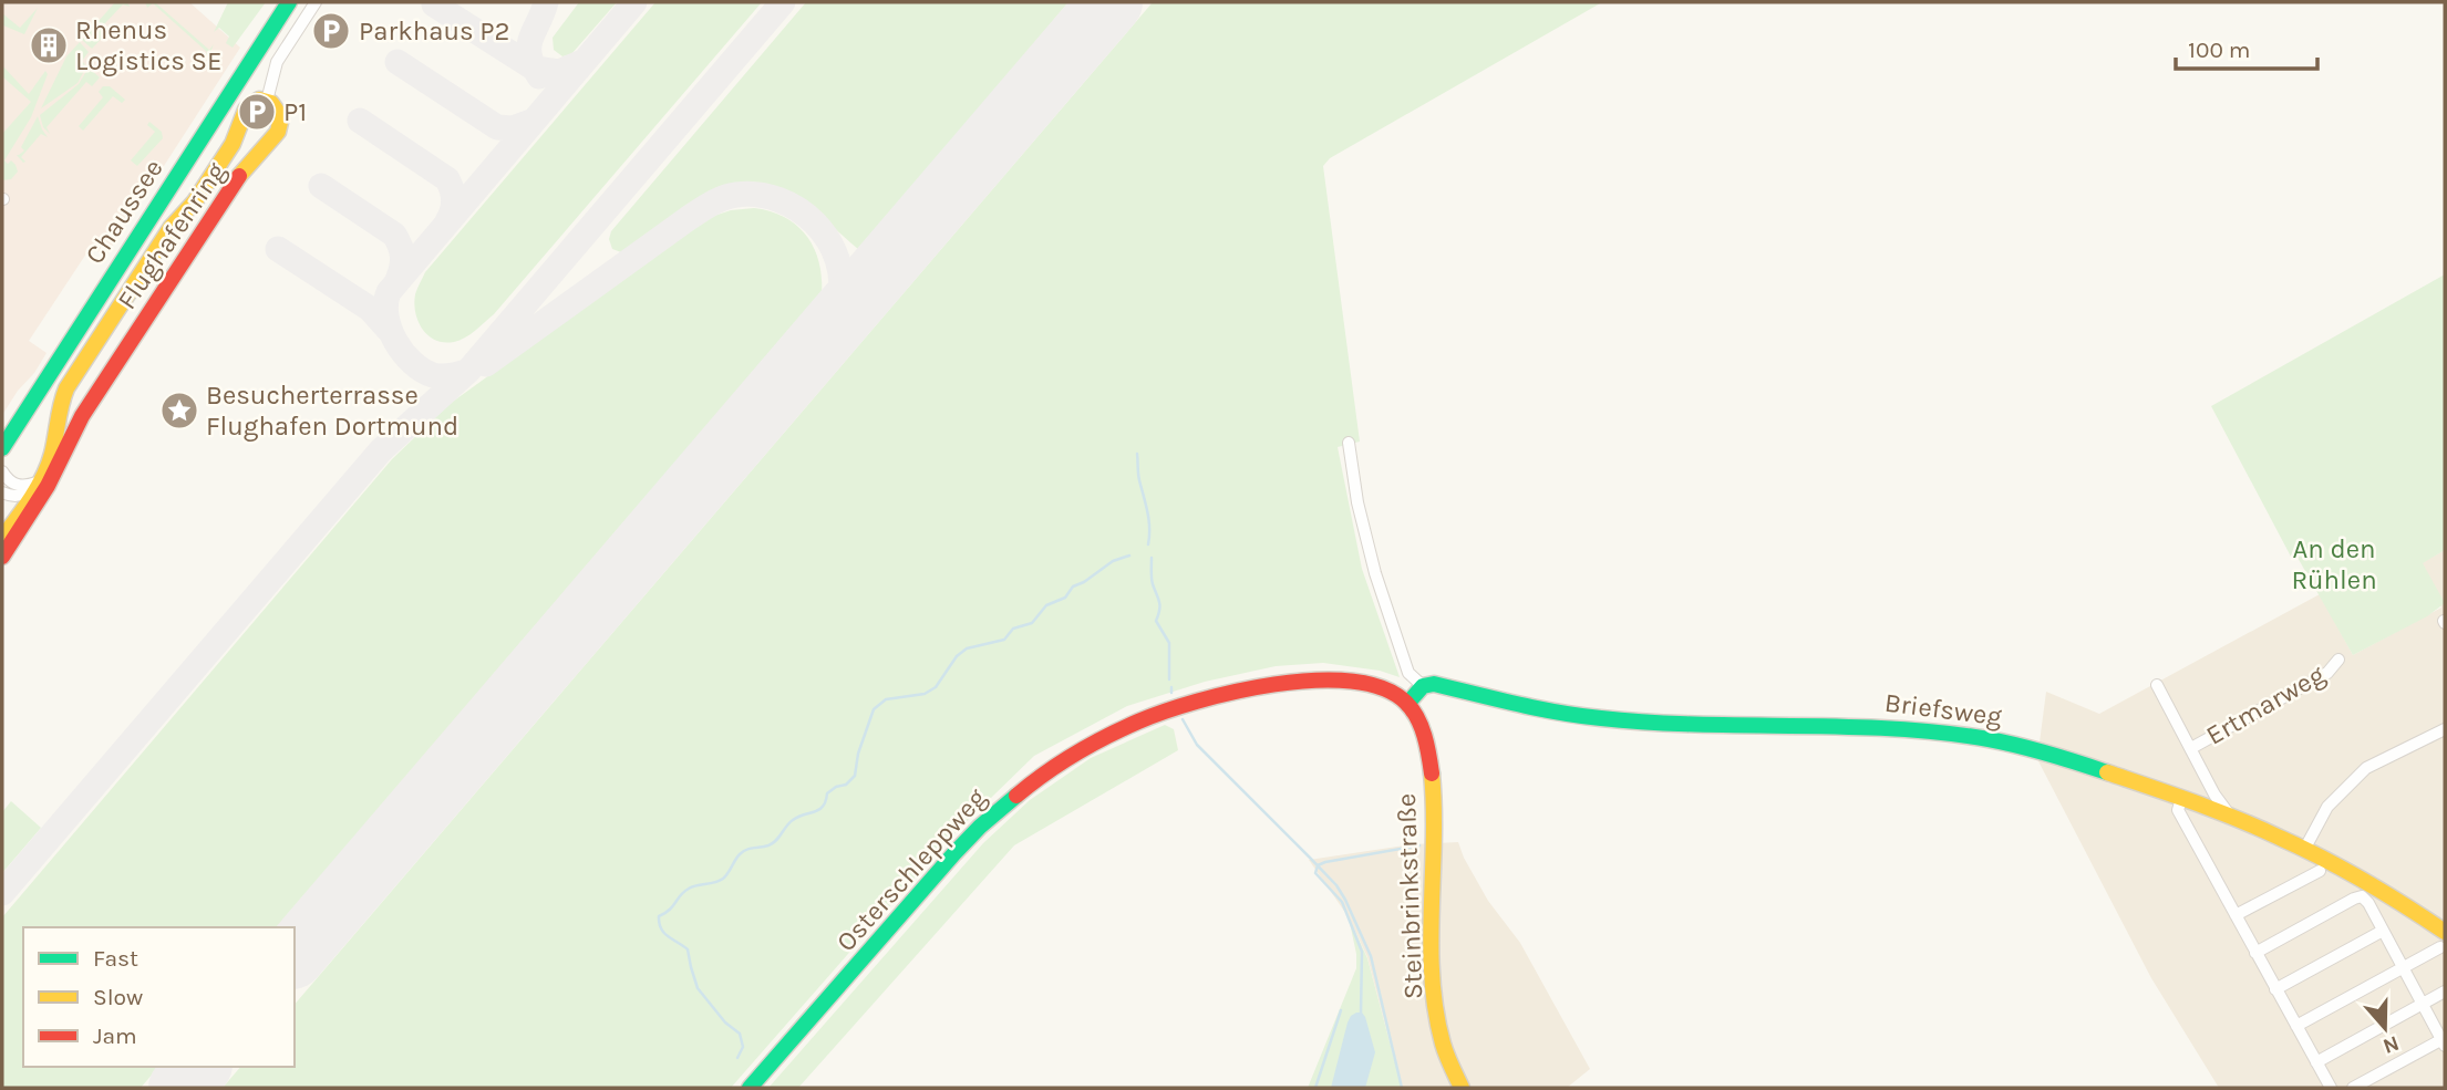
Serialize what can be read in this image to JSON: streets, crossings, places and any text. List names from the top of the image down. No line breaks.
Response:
{"streets":{"street":["Chaussee","Flughafenring","Ertmarweg","Briefsweg","Osterschleppweg","Steinbrinkstraße"]},"crossings":[["Ertmarweg","Briefsweg"],["Osterschleppweg","Steinbrinkstraße"]],"parks":["An den Rühlen"],"places":{"parking":["Parkhaus P2","P1"],"building":["Rhenus Logistics SE"],"place":["Besucherterrasse Flughafen Dortmund"]},"legend":["Fast","Slow","Jam"],"scale_bar":"100 m","north":"bottom"}
